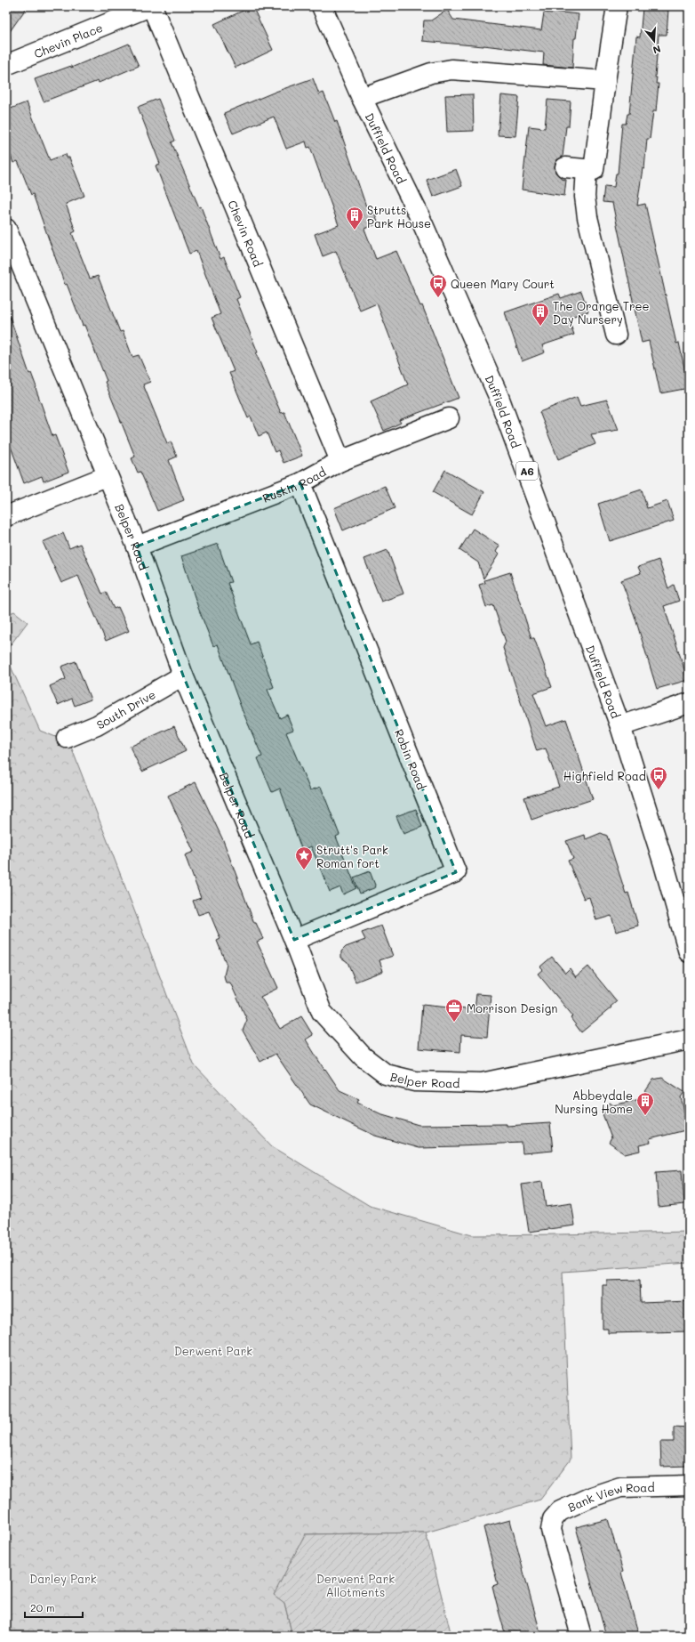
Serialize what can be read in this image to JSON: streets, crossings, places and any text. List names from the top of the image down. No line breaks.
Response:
{"streets":{"street":["Chevin Place","Duffield Road","Chevin Road","A6","Ruskin Road","Belper Road","South Drive","Robin Road","Bank View Road"]},"crossings":[["Chevin Place","Chevin Road"],["Chevin Road","Ruskin Road"],["Ruskin Road","Belper Road"],["Ruskin Road","Robin Road"],["Belper Road","South Drive"],["Belper Road","Robin Road"]],"parks":["Derwent Park","Darley Park","Derwent Park Allotments"],"places":{"building":["Strutts Park House","The Orange Tree Day Nursery","Abbeydale Nursing Home"],"bus stop":["Queen Mary Court","Highfield Road"],"place":["Strutt's Park Roman fort"],"office":["Morrison Design"]},"scale_bar":"20 m","north":"bottom"}
